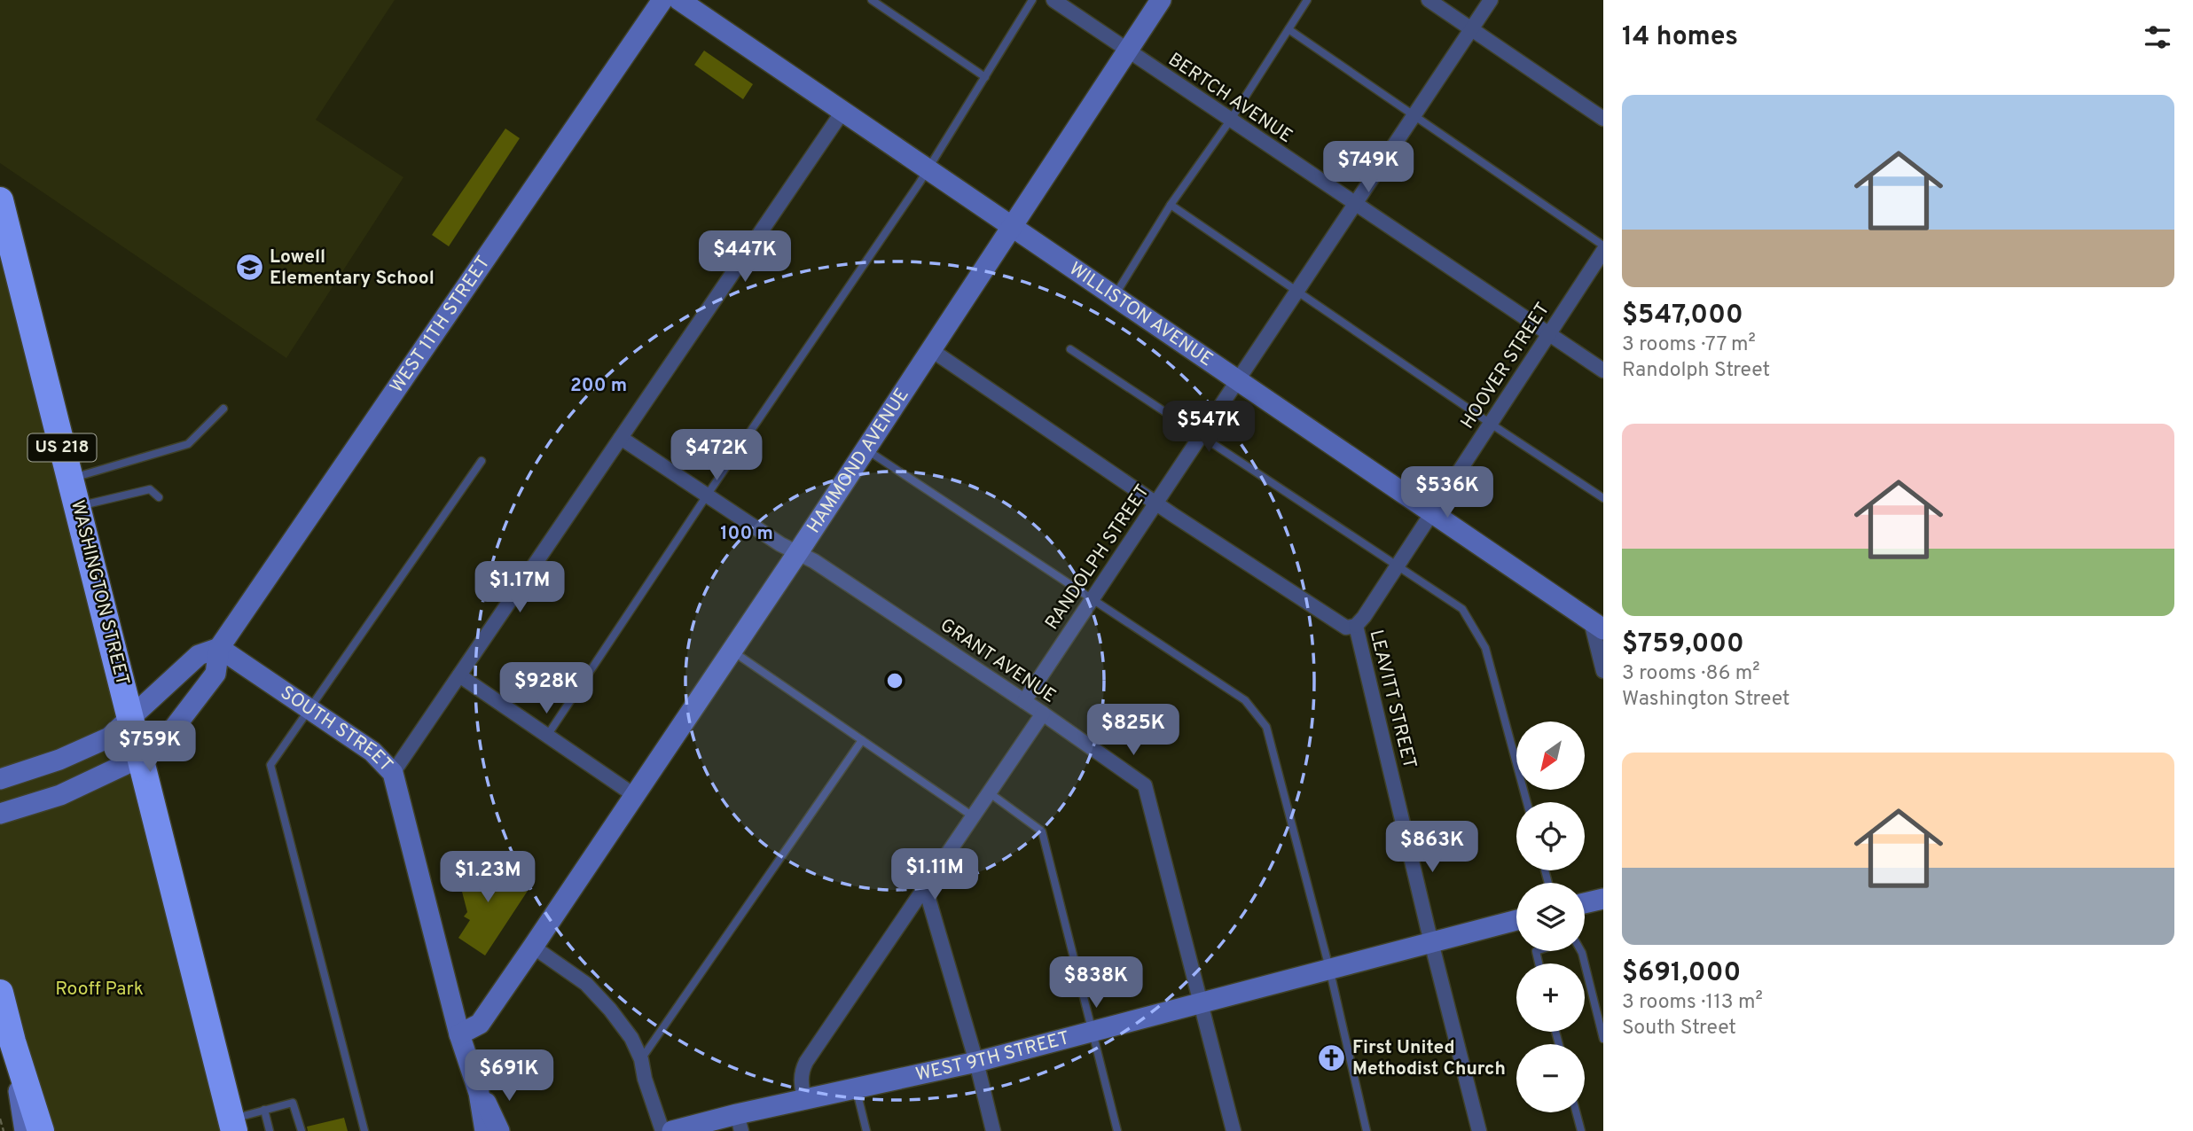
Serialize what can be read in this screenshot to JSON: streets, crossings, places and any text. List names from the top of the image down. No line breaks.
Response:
{"streets":{"highway":["US 218","WASHINGTON STREET"],"street":["BERTCH AVENUE","WILLISTON AVENUE","WEST 11TH STREET","HOOVER STREET","HAMMOND AVENUE","RANDOLPH STREET","GRANT AVENUE","LEAVITT STREET","SOUTH STREET","WEST 9TH STREET"]},"crossings":[["BERTCH AVENUE","HOOVER STREET"],["BERTCH AVENUE","HAMMOND AVENUE"],["BERTCH AVENUE","RANDOLPH STREET"],["WILLISTON AVENUE","HOOVER STREET"],["WILLISTON AVENUE","HAMMOND AVENUE"],["WILLISTON AVENUE","RANDOLPH STREET"],["WEST 11TH STREET","WASHINGTON STREET"],["WEST 11TH STREET","SOUTH STREET"],["HOOVER STREET","LEAVITT STREET"],["HAMMOND AVENUE","GRANT AVENUE"],["HAMMOND AVENUE","LEAVITT STREET"],["HAMMOND AVENUE","SOUTH STREET"],["RANDOLPH STREET","GRANT AVENUE"],["RANDOLPH STREET","LEAVITT STREET"],["GRANT AVENUE","WEST 9TH STREET"],["LEAVITT STREET","WEST 9TH STREET"]],"parks":["Rooff Park"],"places":{"school or university":["Lowell Elementary School"],"church":["First United Methodist Church"]},"north":"bottom left","page":{"heading":"14 homes","list":[{"name":"$547,000","note":"3 rooms · 77 m² · Randolph Street"},{"name":"$759,000","note":"3 rooms · 86 m² · Washington Street"},{"name":"$691,000","note":"3 rooms · 113 m² · South Street"}],"price":["$749K","$447K","$547K","$472K","$536K","$1.17M","$928K","$825K","$759K","$863K","$1.11M","$1.23M","$838K","$691K"],"map_buttons":["+","−"]},"rings":["200 m","100 m"]}
